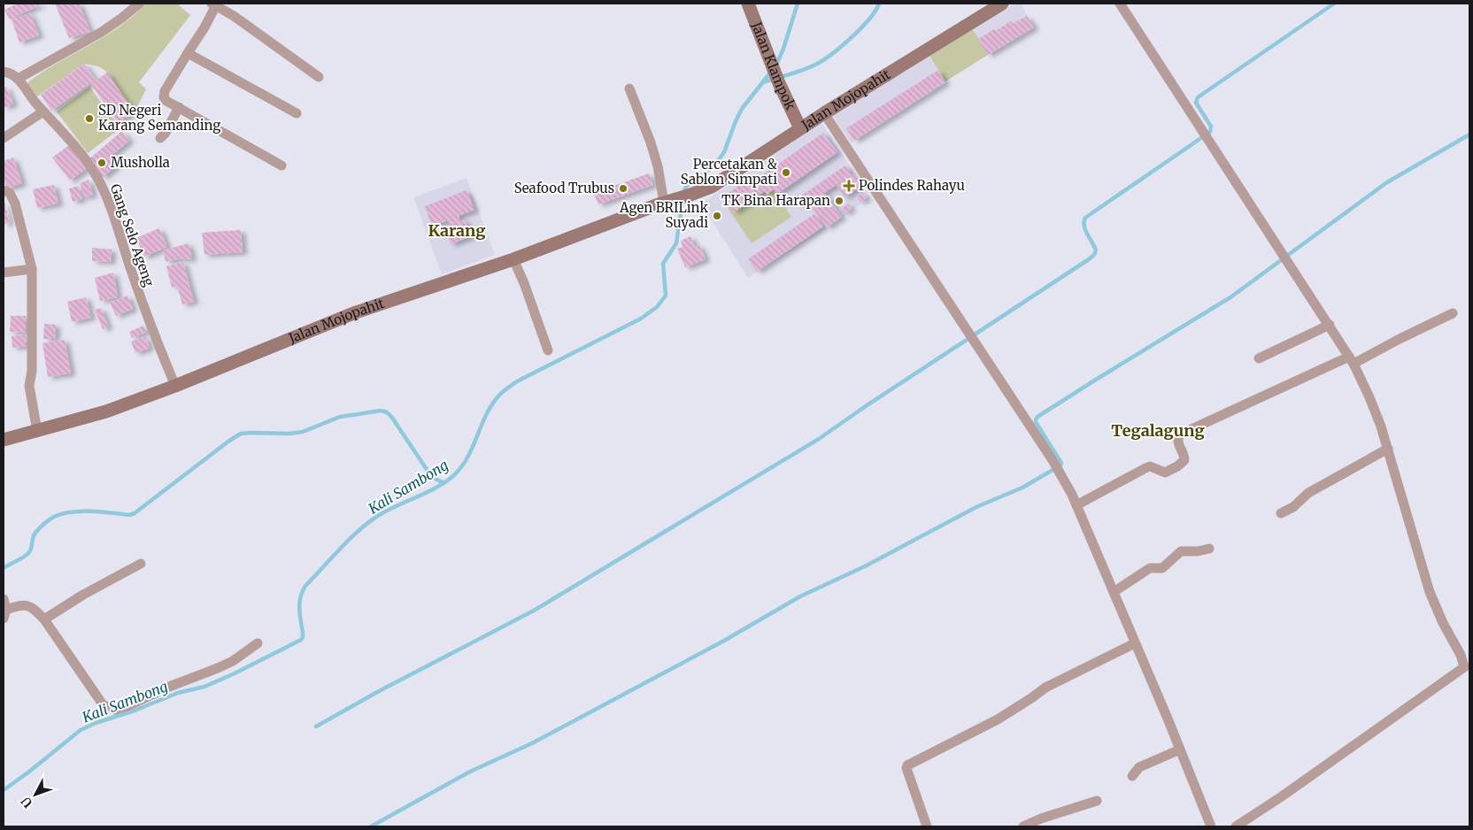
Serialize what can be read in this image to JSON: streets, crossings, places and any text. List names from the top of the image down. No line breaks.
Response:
{"streets":{"street":["Jalan Klampok","Jalan Mojopahit","Gang Selo Ageng"]},"crossings":[["Jalan Klampok","Jalan Mojopahit"],["Jalan Mojopahit","Gang Selo Ageng"]],"districts":["Karang","Tegalagung"],"water":["Kali Sambong"],"places":{"other":["SD Negeri Karang Semanding","Musholla","Percetakan & Sablon Simpati","Seafood Trubus","TK Bina Harapan","Agen BRILink Suyadi"],"health":["Polindes Rahayu"]},"north":"bottom left"}
